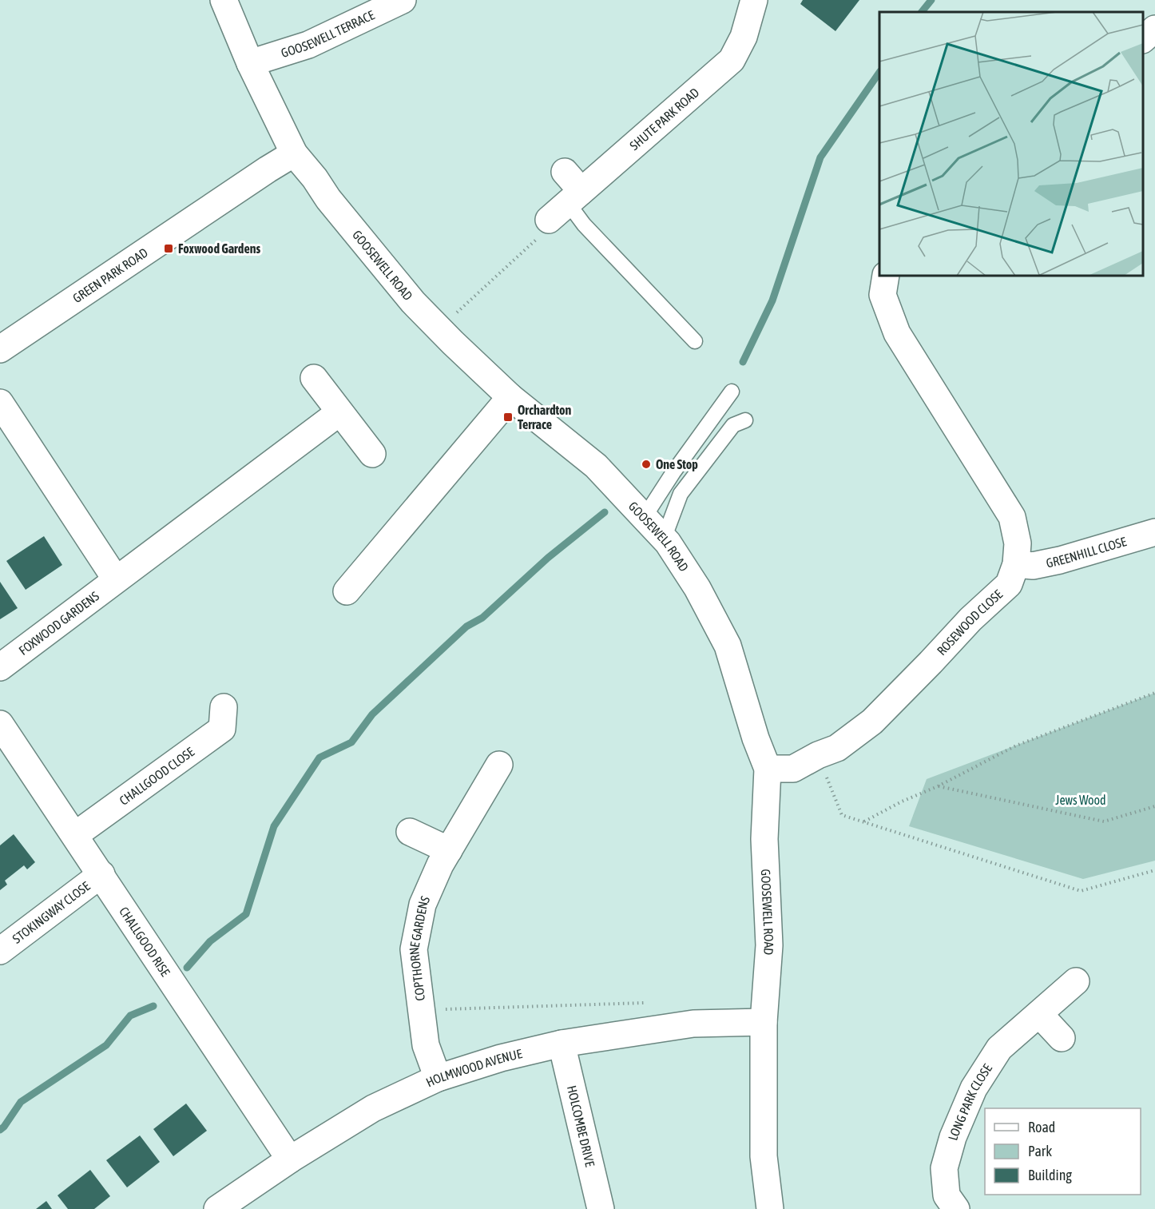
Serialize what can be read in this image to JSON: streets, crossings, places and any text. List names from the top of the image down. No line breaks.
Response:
{"streets":{"street":["GOOSEWELL TERRACE","SHUTE PARK ROAD","GOOSEWELL ROAD","GREEN PARK ROAD","GREENHILL CLOSE","ROSEWOOD CLOSE","FOXWOOD GARDENS","CHALLGOOD CLOSE","STOKINGWAY CLOSE","CHALLGOOD RISE","COPTHORNE GARDENS","HOLMWOOD AVENUE","LONG PARK CLOSE","HOLCOMBE DRIVE"]},"crossings":[["GOOSEWELL TERRACE","GOOSEWELL ROAD"],["GOOSEWELL ROAD","GREEN PARK ROAD"],["GOOSEWELL ROAD","ROSEWOOD CLOSE"],["GOOSEWELL ROAD","HOLMWOOD AVENUE"],["GREENHILL CLOSE","ROSEWOOD CLOSE"],["CHALLGOOD CLOSE","CHALLGOOD RISE"],["STOKINGWAY CLOSE","CHALLGOOD RISE"],["CHALLGOOD RISE","HOLMWOOD AVENUE"],["COPTHORNE GARDENS","HOLMWOOD AVENUE"],["HOLMWOOD AVENUE","HOLCOMBE DRIVE"]],"parks":["Jews Wood"],"places":{"transit":["Foxwood Gardens","Orchardton Terrace"],"other":["One Stop"]},"legend":["Road","Park","Building"]}
